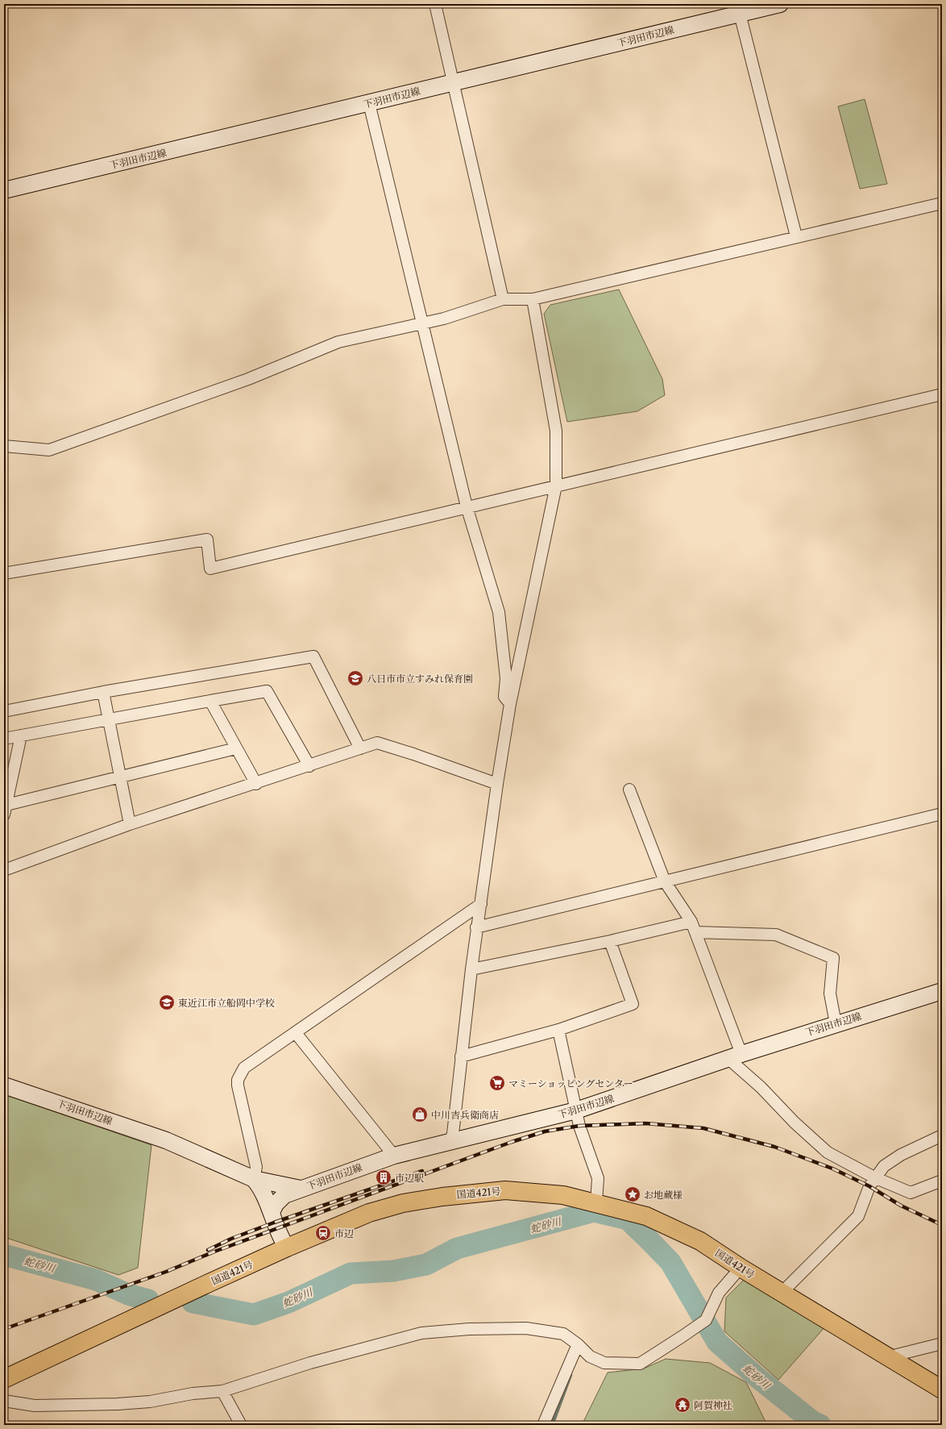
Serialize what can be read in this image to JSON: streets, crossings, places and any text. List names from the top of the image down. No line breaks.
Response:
{"streets":{"highway":["国道421号"],"main road":["下羽田市辺線"]},"water":["蛇砂川"],"places":{"school or university":["八日市市立すみれ保育園","東近江市立船岡中学校"],"supermarket":["マミーショッピングセンター"],"shop":["中川吉兵衛商店"],"building":["市辺駅"],"place":["お地蔵様"],"station":["市辺"],"temple":["阿賀神社"]}}
